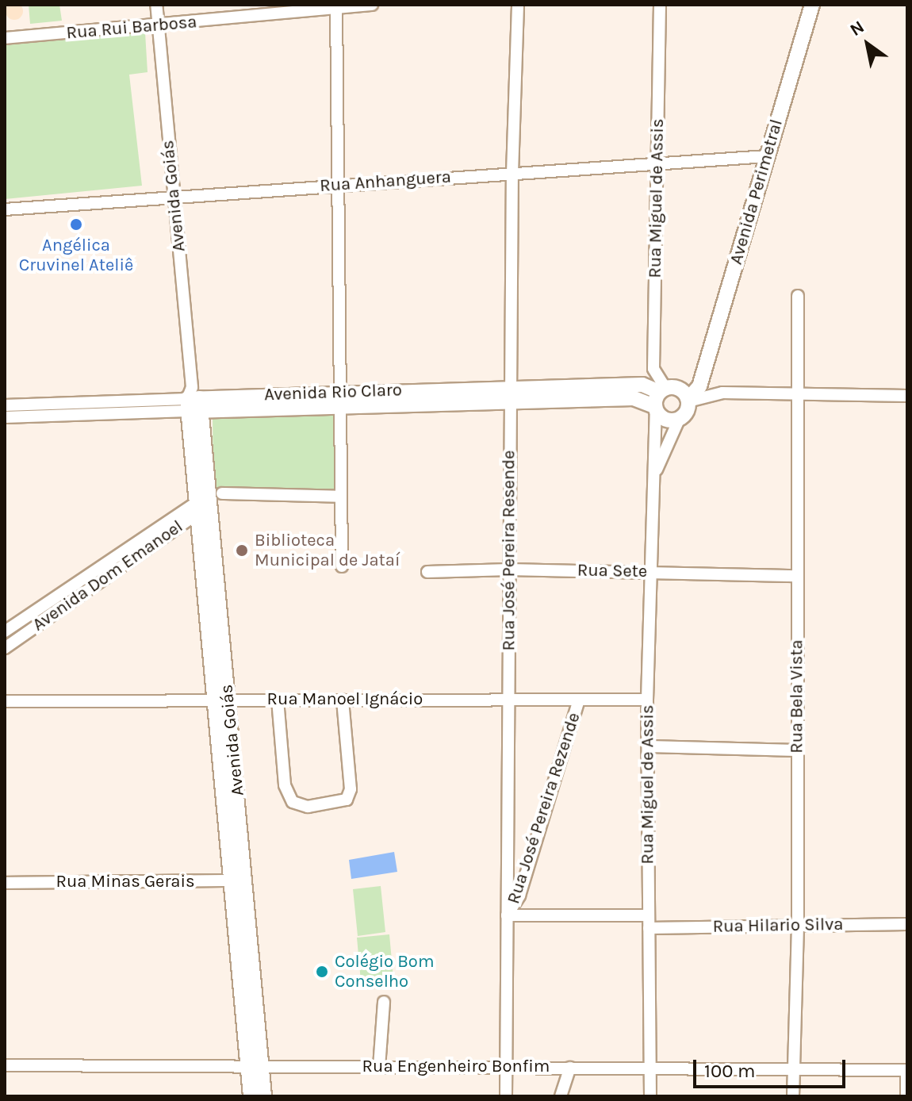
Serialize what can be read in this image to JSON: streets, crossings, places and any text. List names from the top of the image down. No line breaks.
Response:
{"streets":{"main road":["Avenida Perimetral","Avenida Goiás","Avenida Rio Claro"],"street":["Rua Rui Barbosa","Rua Anhanguera","Rua Miguel de Assis","Rua José Pereira Resende","Rua Sete","Avenida Dom Emanoel","Rua Bela Vista","Rua Manoel Ignácio","Rua José Pereira Rezende","Rua Minas Gerais","Rua Hilario Silva","Rua Engenheiro Bonfim"]},"crossings":[["Rua Rui Barbosa","Avenida Goiás"],["Rua Anhanguera","Avenida Perimetral"],["Rua Anhanguera","Avenida Goiás"],["Rua Anhanguera","Rua Miguel de Assis"],["Rua Anhanguera","Rua José Pereira Resende"],["Avenida Perimetral","Rua Miguel de Assis"],["Avenida Goiás","Avenida Rio Claro"],["Avenida Goiás","Avenida Dom Emanoel"],["Avenida Goiás","Rua Manoel Ignácio"],["Avenida Goiás","Rua Minas Gerais"],["Avenida Goiás","Rua Engenheiro Bonfim"],["Rua Miguel de Assis","Avenida Rio Claro"],["Rua Miguel de Assis","Rua Sete"],["Rua Miguel de Assis","Rua Manoel Ignácio"],["Rua Miguel de Assis","Rua Hilario Silva"],["Rua Miguel de Assis","Rua Engenheiro Bonfim"],["Avenida Rio Claro","Rua José Pereira Resende"],["Rua José Pereira Resende","Rua Sete"],["Rua José Pereira Resende","Rua Manoel Ignácio"],["Rua José Pereira Resende","Rua José Pereira Rezende"],["Rua José Pereira Resende","Rua Engenheiro Bonfim"],["Rua Sete","Rua Bela Vista"],["Rua Bela Vista","Rua Hilario Silva"],["Rua Bela Vista","Rua Engenheiro Bonfim"],["Rua Manoel Ignácio","Rua José Pereira Rezende"]],"places":["Angélica Cruvinel Ateliê","Biblioteca Municipal de Jataí","Colégio Bom Conselho"],"scale_bar":"100 m","north":"top left"}
